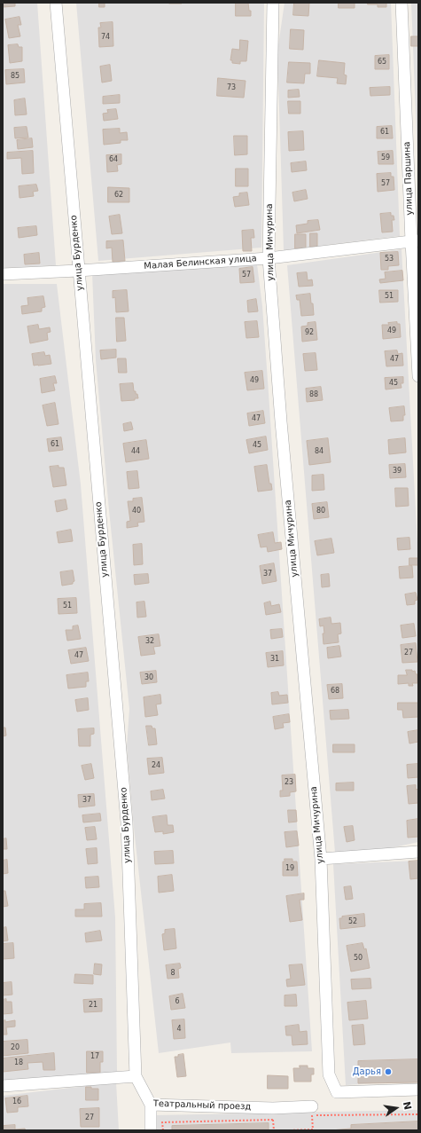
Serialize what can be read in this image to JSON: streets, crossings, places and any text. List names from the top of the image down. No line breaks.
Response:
{"streets":{"street":["улица Паршина","улица Мичурина","улица Бурденко","Малая Белинская улица","Театральный проезд"]},"crossings":[["улица Паршина","Малая Белинская улица"],["улица Мичурина","Малая Белинская улица"],["улица Бурденко","Малая Белинская улица"],["улица Бурденко","Театральный проезд"]],"places":["Дарья"],"house_numbers":["74","65","85","73","61","59","64","57","62","53","57","51","49","92","47","49","45","88","47","61","45","44","84","39","40","80","37","51","32","27","47","31","30","68","24","23","37","19","52","50","8","6","21","4","20","17","18","16","27"],"north":"right"}
